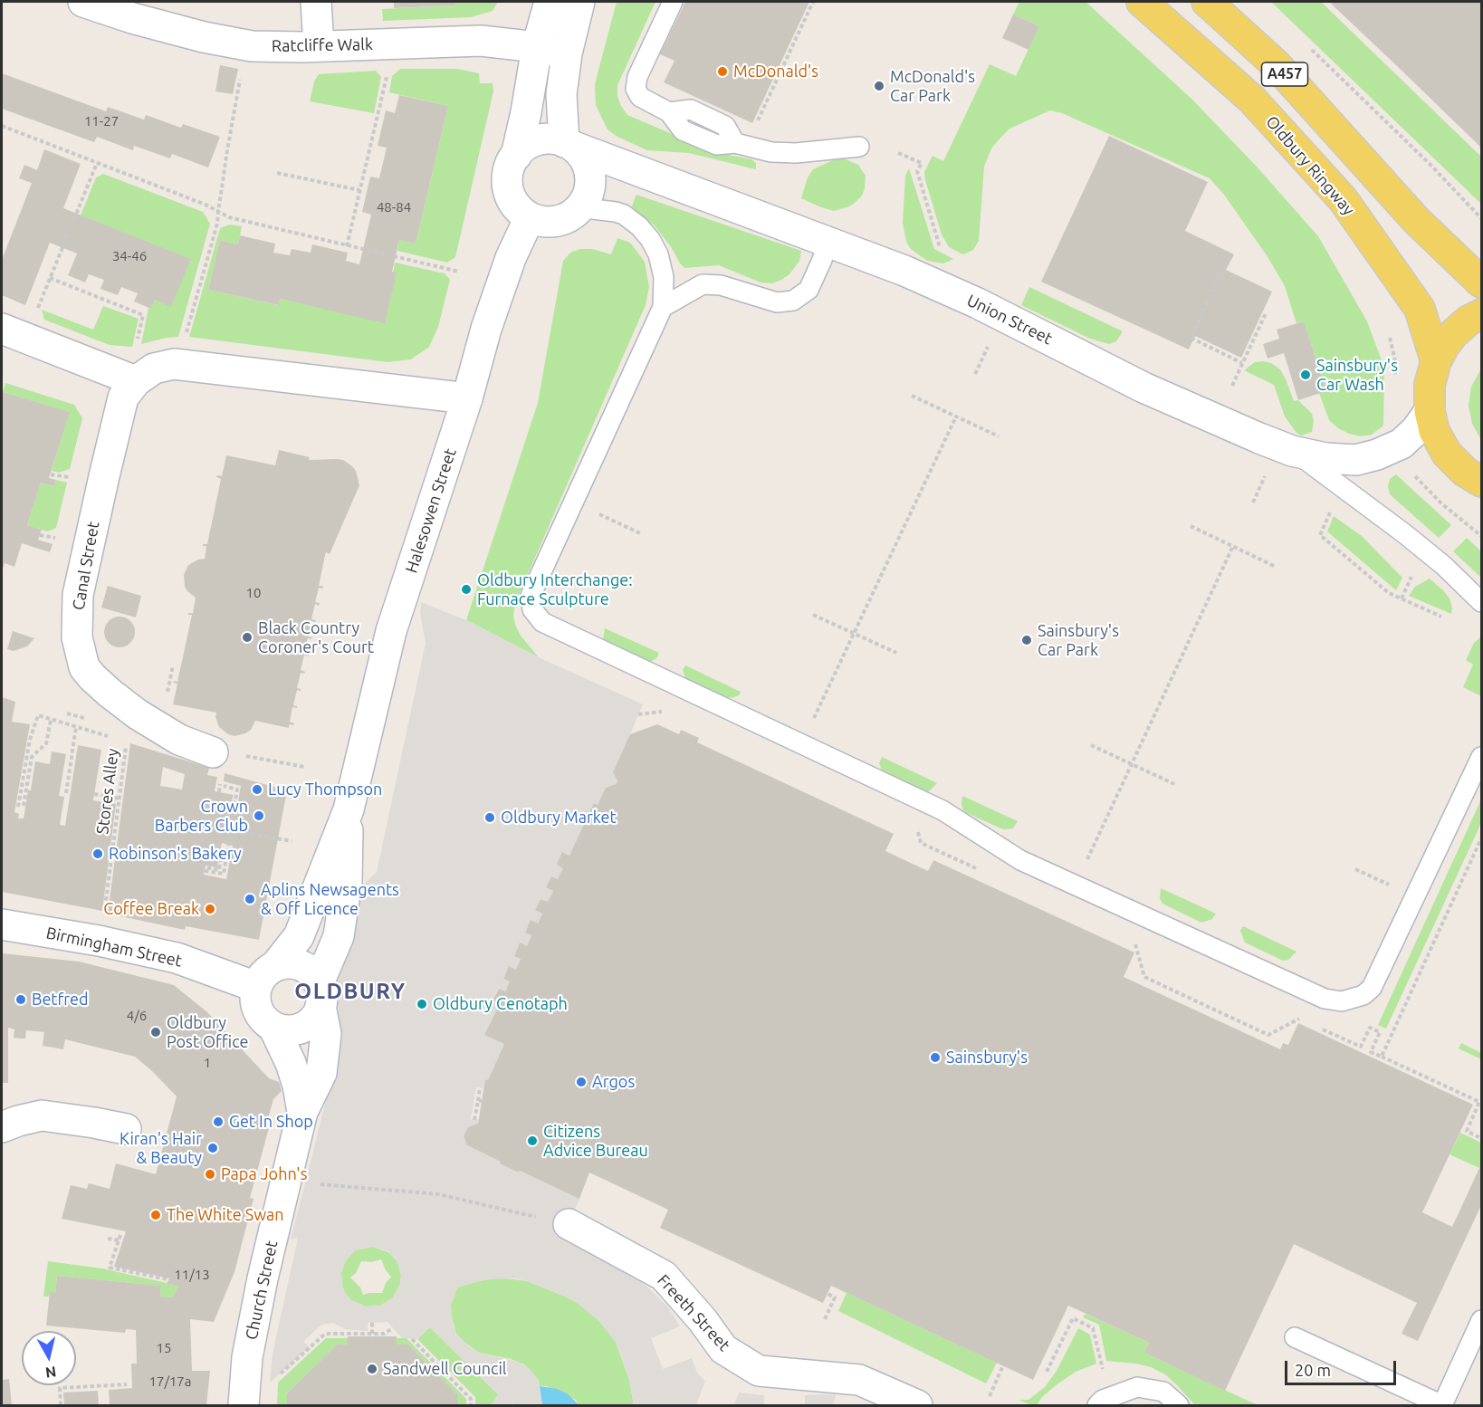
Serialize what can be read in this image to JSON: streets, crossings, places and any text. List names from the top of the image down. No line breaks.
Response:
{"streets":{"main road":["A457","Oldbury Ringway"],"street":["Ratcliffe Walk","Union Street","Halesowen Street","Canal Street","Birmingham Street","Church Street","Freeth Street"],"path":["Stores Alley"]},"crossings":[["Union Street","Halesowen Street"],["Halesowen Street","Canal Street"],["Halesowen Street","Birmingham Street"],["Halesowen Street","Church Street"],["Birmingham Street","Church Street"]],"districts":["OLDBURY"],"places":["McDonald's","McDonald's Car Park","Sainsbury's Car Wash","Oldbury Interchange: Furnace Sculpture","Black Country Coroner's Court","Sainsbury's Car Park","Lucy Thompson","Crown Barbers Club","Oldbury Market","Robinson's Bakery","Aplins Newsagents & Off Licence","Coffee Break","Betfred","Oldbury Cenotaph","Oldbury Post Office","Sainsbury's","Argos","Get In Shop","Citizens Advice Bureau","Kiran's Hair & Beauty","Papa John's","The White Swan","Sandwell Council"],"house_numbers":["11-27","48-84","34-46","10","4/6","1","11/13","15","17/17a"],"scale_bar":"20 m","north":"bottom"}
